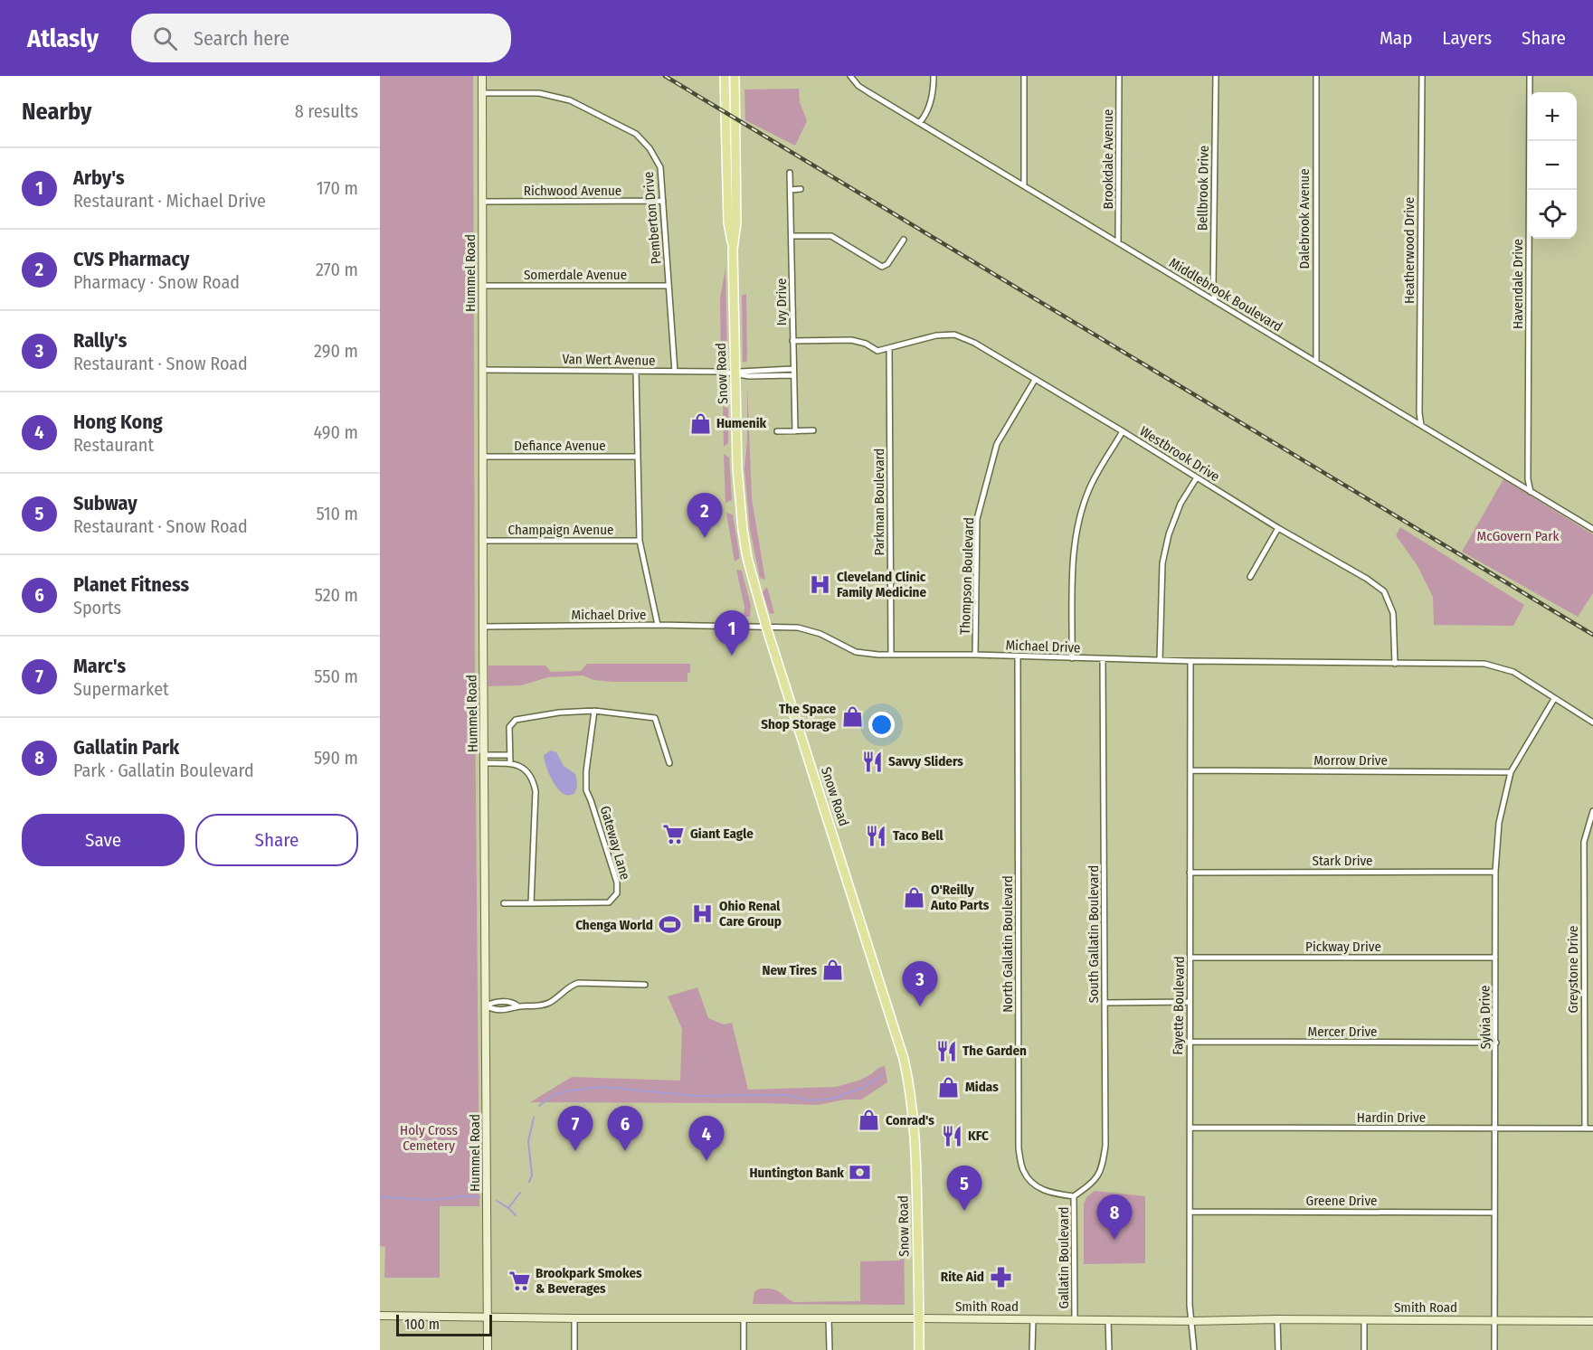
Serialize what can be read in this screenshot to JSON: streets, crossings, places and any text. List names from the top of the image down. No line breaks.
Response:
{"streets":{"main road":["Snow Road"],"street":["Brookdale Avenue","Bellbrook Drive","Richwood Avenue","Pemberton Drive","Dalebrook Avenue","Heatherwood Drive","Hummel Road","Somerdale Avenue","Havendale Drive","Middlebrook Boulevard","Ivy Drive","Van Wert Avenue","Defiance Avenue","Westbrook Drive","Parkman Boulevard","Champaign Avenue","Thompson Boulevard","Michael Drive","Morrow Drive","Gateway Lane","Stark Drive","South Gallatin Boulevard","North Gallatin Boulevard","Pickway Drive","Greystone Drive","Fayette Boulevard","Sylvia Drive","Mercer Drive","Hardin Drive","Greene Drive","Gallatin Boulevard","Smith Road"]},"crossings":[["Brookdale Avenue","Middlebrook Boulevard"],["Bellbrook Drive","Middlebrook Boulevard"],["Richwood Avenue","Pemberton Drive"],["Richwood Avenue","Hummel Road"],["Pemberton Drive","Hummel Road"],["Pemberton Drive","Somerdale Avenue"],["Pemberton Drive","Van Wert Avenue"],["Dalebrook Avenue","Middlebrook Boulevard"],["Heatherwood Drive","Middlebrook Boulevard"],["Hummel Road","Somerdale Avenue"],["Hummel Road","Van Wert Avenue"],["Hummel Road","Defiance Avenue"],["Hummel Road","Champaign Avenue"],["Hummel Road","Michael Drive"],["Hummel Road","Smith Road"],["Havendale Drive","Middlebrook Boulevard"],["Ivy Drive","Van Wert Avenue"],["Van Wert Avenue","Snow Road"],["Snow Road","Michael Drive"],["Snow Road","Smith Road"],["Westbrook Drive","Parkman Boulevard"],["Westbrook Drive","Thompson Boulevard"],["Westbrook Drive","Michael Drive"],["Parkman Boulevard","Michael Drive"],["Thompson Boulevard","Michael Drive"],["Michael Drive","South Gallatin Boulevard"],["Michael Drive","North Gallatin Boulevard"],["Michael Drive","Fayette Boulevard"],["Michael Drive","Sylvia Drive"],["Morrow Drive","Fayette Boulevard"],["Morrow Drive","Sylvia Drive"],["Stark Drive","Fayette Boulevard"],["Stark Drive","Sylvia Drive"],["South Gallatin Boulevard","North Gallatin Boulevard"],["South Gallatin Boulevard","Gallatin Boulevard"],["North Gallatin Boulevard","Gallatin Boulevard"],["Pickway Drive","Fayette Boulevard"],["Pickway Drive","Sylvia Drive"],["Greystone Drive","Hardin Drive"],["Fayette Boulevard","Mercer Drive"],["Fayette Boulevard","Hardin Drive"],["Fayette Boulevard","Greene Drive"],["Fayette Boulevard","Smith Road"],["Sylvia Drive","Mercer Drive"],["Sylvia Drive","Hardin Drive"],["Sylvia Drive","Greene Drive"],["Sylvia Drive","Smith Road"],["Gallatin Boulevard","Smith Road"]],"parks":["McGovern Park","Holy Cross Cemetery"],"places":{"shop":["Humenik","The Space Shop Storage","O'Reilly Auto Parts","New Tires","Midas","Conrad's"],"hospital":["Cleveland Clinic Family Medicine","Ohio Renal Care Group"],"restaurant":["Savvy Sliders","Taco Bell","The Garden","KFC"],"supermarket":["Giant Eagle","Brookpark Smokes & Beverages"],"sports":["Chenga World"],"bank":["Huntington Bank"],"pharmacy":["Rite Aid"]},"scale_bar":"100 m","page":{"header":"Atlasly","search":"Search here","nav":["Map","Layers","Share"],"heading":["Nearby","8 results"],"map_buttons":["+","−"],"list":[{"mark":"1","name":"Arby's","note":"Restaurant · Michael Drive","value":"170 m"},{"mark":"2","name":"CVS Pharmacy","note":"Pharmacy · Snow Road","value":"270 m"},{"mark":"3","name":"Rally's","note":"Restaurant · Snow Road","value":"290 m"},{"mark":"4","name":"Hong Kong","note":"Restaurant","value":"490 m"},{"mark":"5","name":"Subway","note":"Restaurant · Snow Road","value":"510 m"},{"mark":"6","name":"Planet Fitness","note":"Sports","value":"520 m"},{"mark":"7","name":"Marc's","note":"Supermarket","value":"550 m"},{"mark":"8","name":"Gallatin Park","note":"Park · Gallatin Boulevard","value":"590 m"}],"pins":["2","1","3","6","7","4","5","8"],"buttons":["Save","Share"],"scale":"100 m"}}
